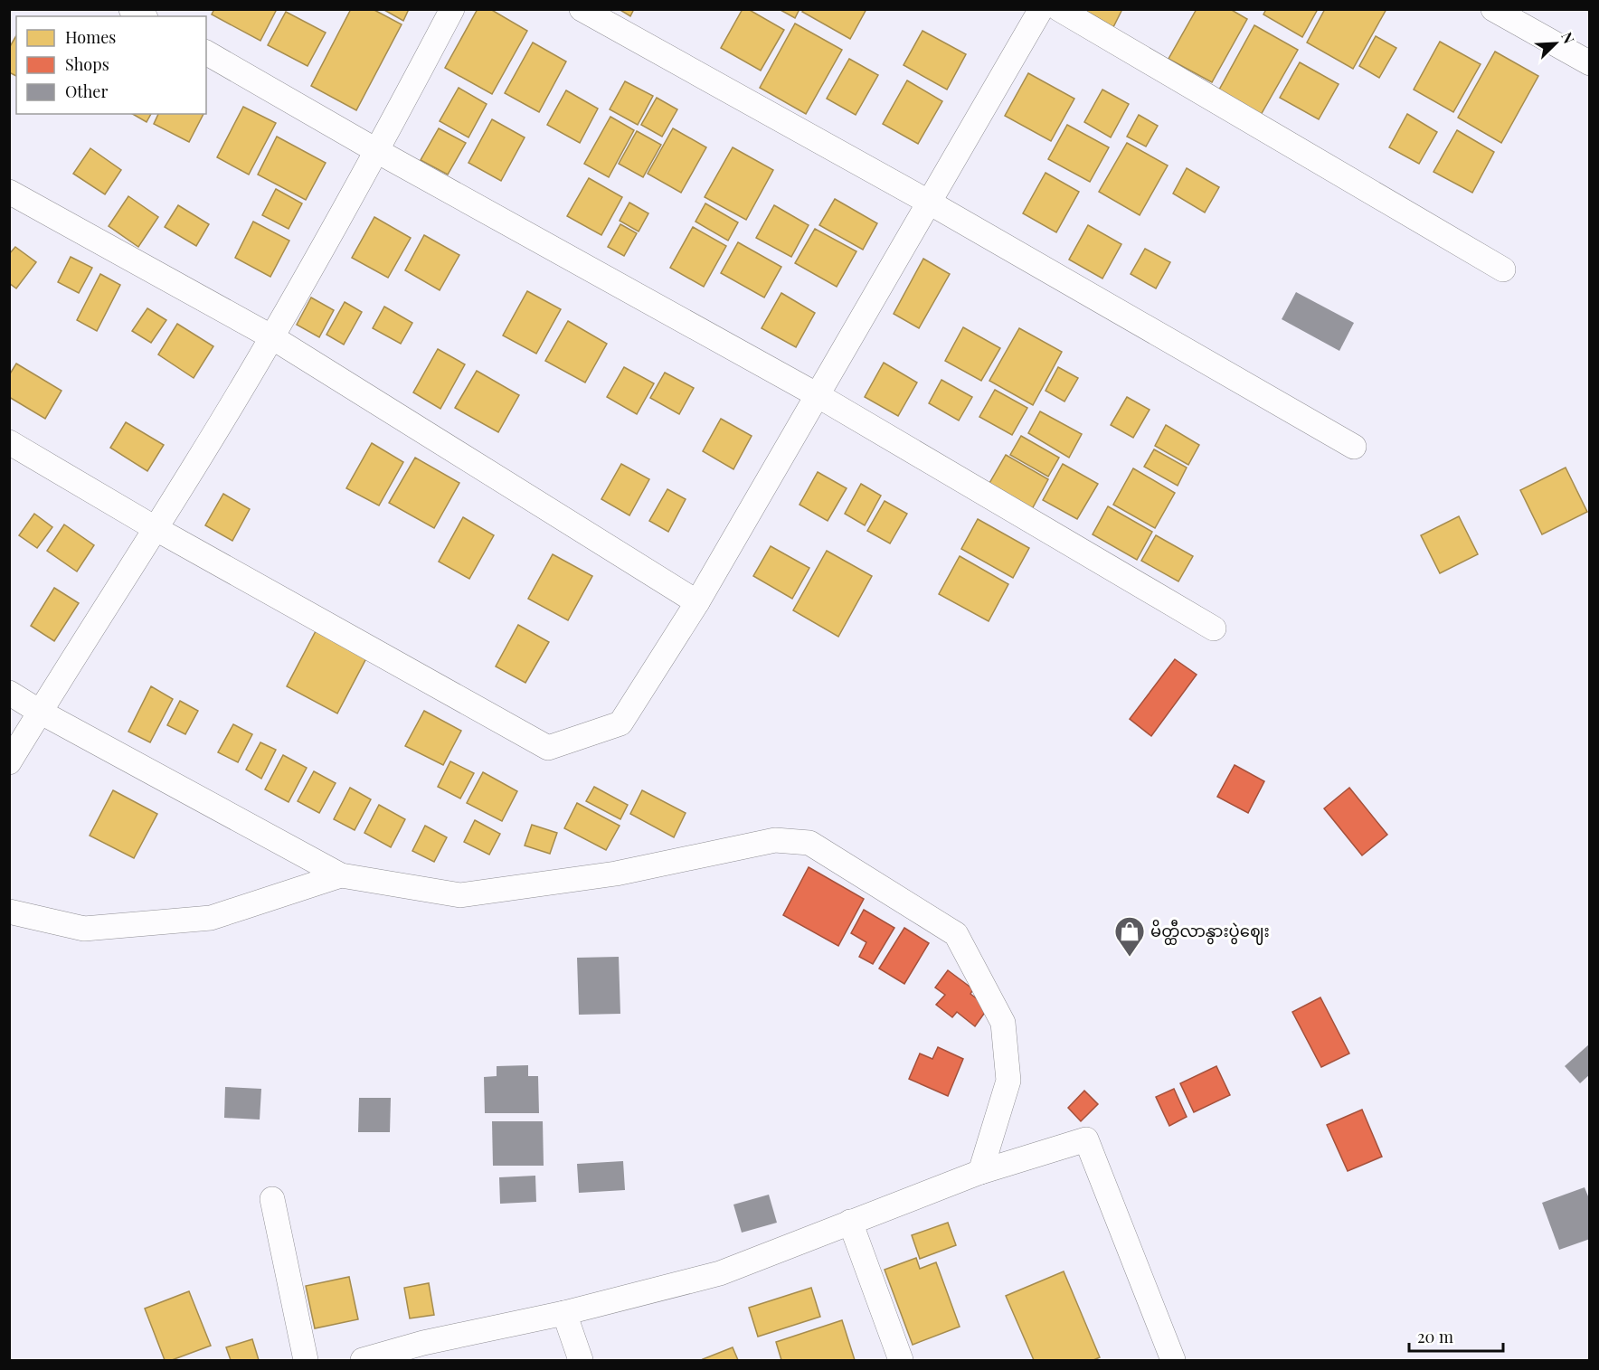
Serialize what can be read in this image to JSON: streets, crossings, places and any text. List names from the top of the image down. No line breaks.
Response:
{"places":{"shop":["မိတ္ထီလာနွားပွဲဈေး"]},"legend":["Homes","Shops","Other"],"scale_bar":"20 m","north":"top right"}
